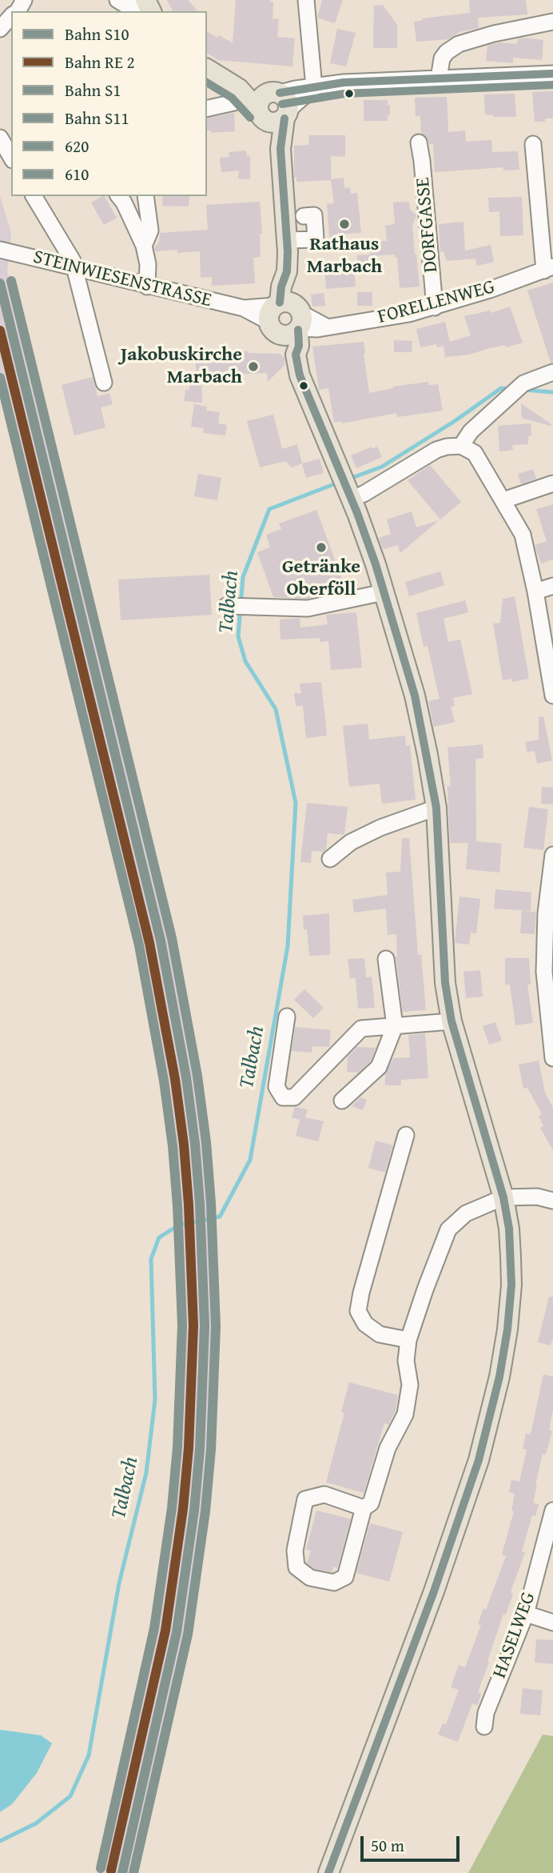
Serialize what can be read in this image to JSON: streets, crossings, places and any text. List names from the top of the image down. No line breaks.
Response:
{"streets":{"street":["DORFGASSE","STEINWIESENSTRASSE","FORELLENWEG","HASELWEG"]},"crossings":[["DORFGASSE","FORELLENWEG"],["STEINWIESENSTRASSE","FORELLENWEG"]],"water":["Talbach"],"places":["Rathaus Marbach","Jakobuskirche Marbach","Getränke Oberföll"],"lines":["transit line 620","transit line 610","rail line S1","rail line S10","rail line S11"],"legend":["Bahn S10","Bahn RE 2","Bahn S1","Bahn S11","620","610"],"scale_bar":"50 m"}
